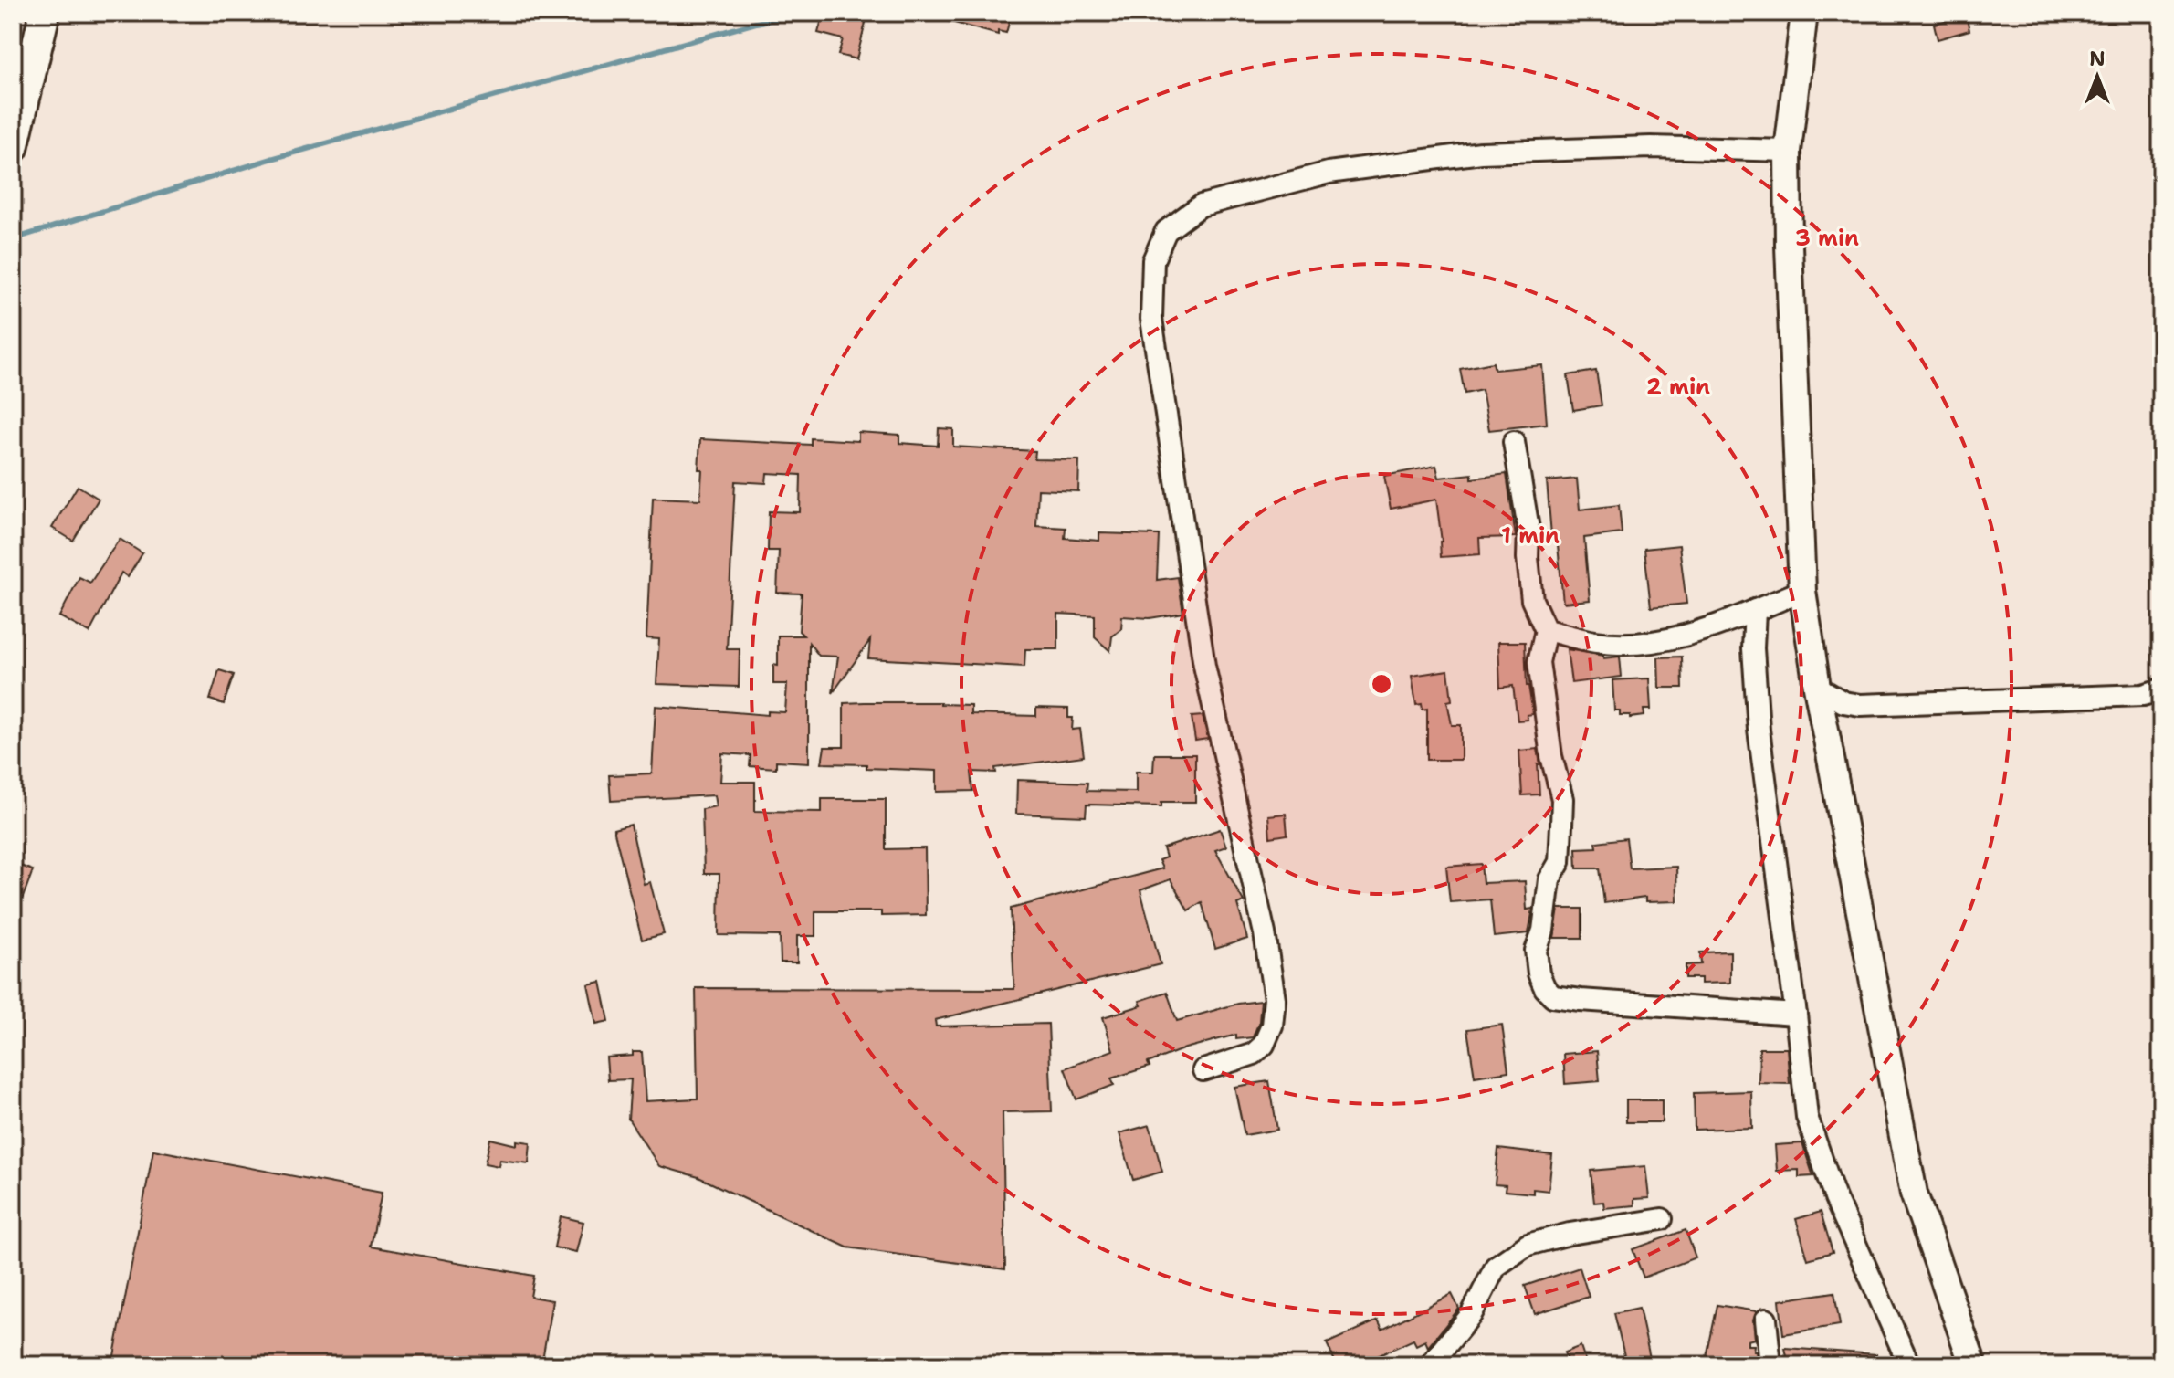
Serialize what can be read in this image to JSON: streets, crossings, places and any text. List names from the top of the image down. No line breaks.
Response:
{"north":"top","rings":["3 min","2 min","1 min"]}
